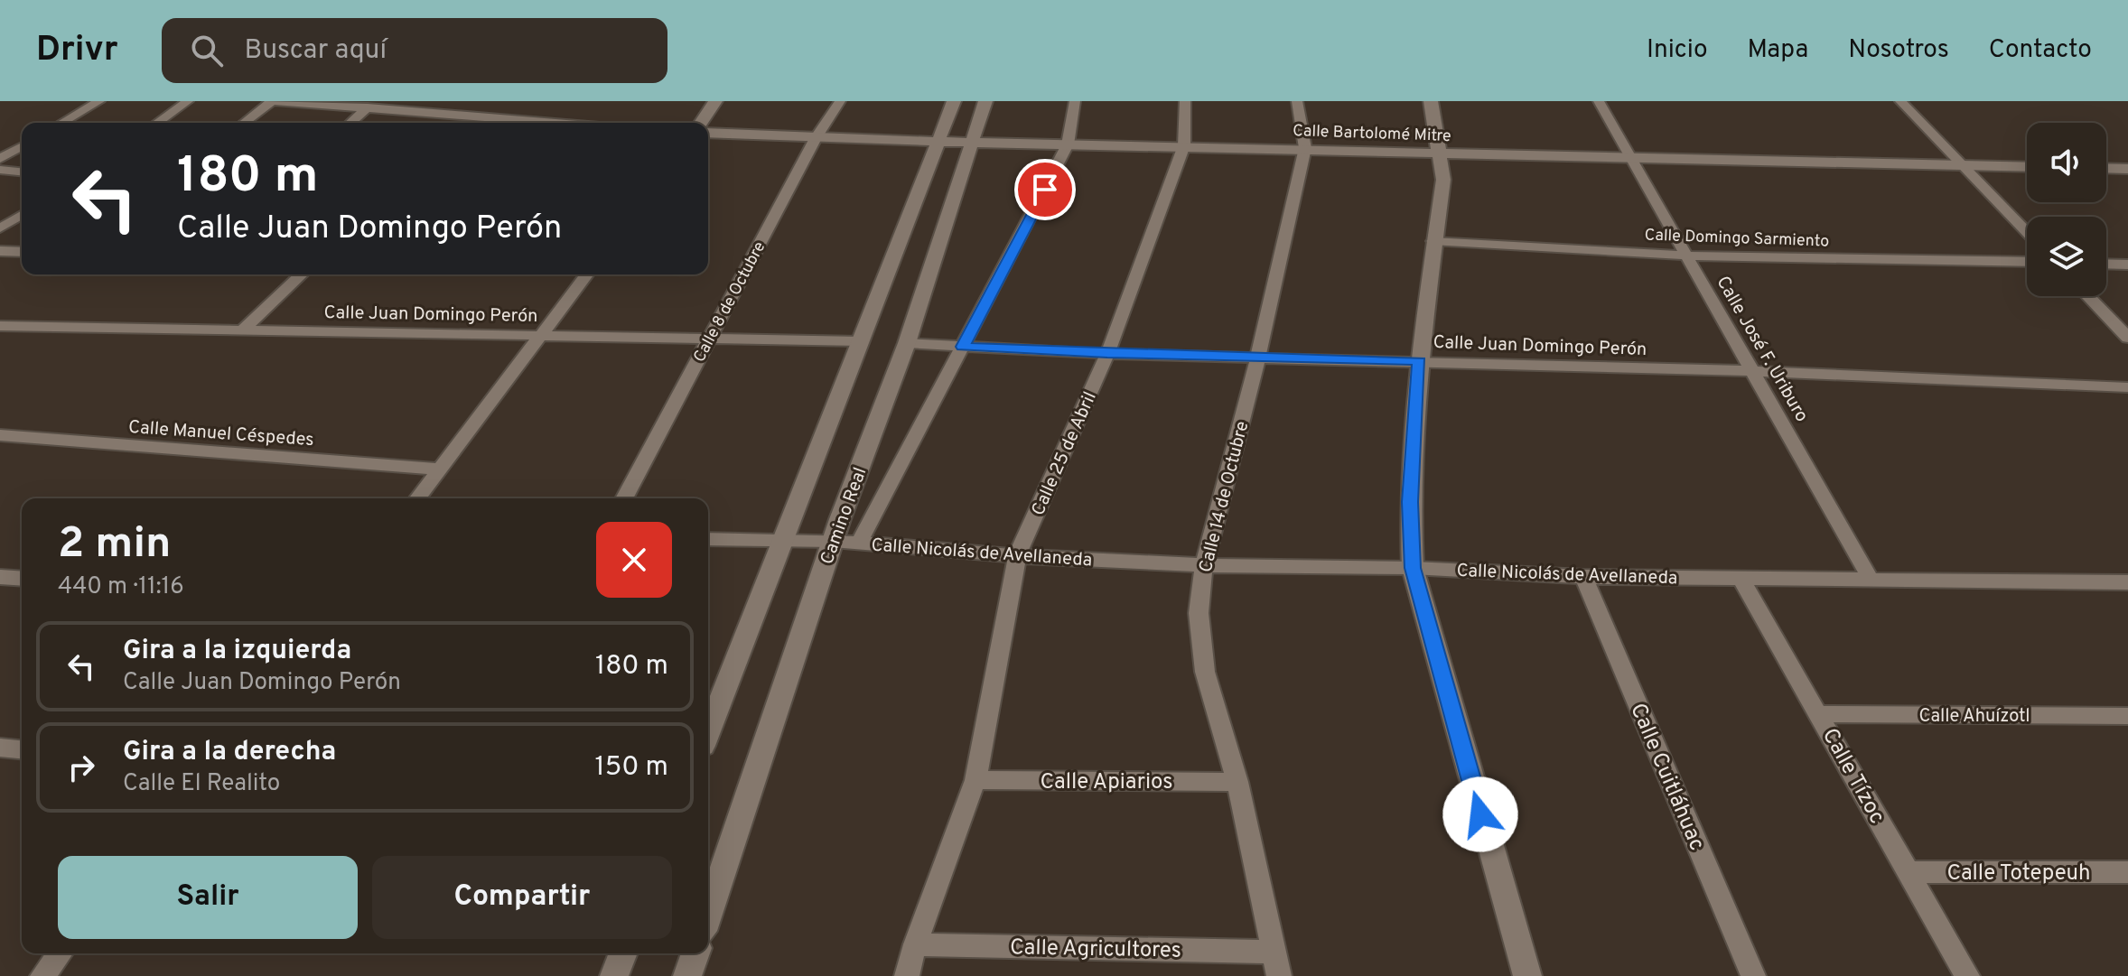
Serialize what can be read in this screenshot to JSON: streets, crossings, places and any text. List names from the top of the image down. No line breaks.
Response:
{"streets":{"street":["Calle Bartolomé Mitre","Calle Domingo Sarmiento","Calle 8 de Octubre","Calle Juan Domingo Perón","Calle José F. Uriburo","Calle Manuel Céspedes","Calle 25 de Abril","Calle 14 de Octubre","Camino Real","Calle Nicolás de Avellaneda","Calle Ahuízotl","Calle Tízoc","Calle Cuitláhuac","Calle Apiarios","Calle Totepeuh","Calle Agricultores"]},"crossings":[["Calle Bartolomé Mitre","Calle 8 de Octubre"],["Calle Bartolomé Mitre","Calle José F. Uriburo"],["Calle Bartolomé Mitre","Calle 25 de Abril"],["Calle Bartolomé Mitre","Calle 14 de Octubre"],["Calle Bartolomé Mitre","Camino Real"],["Calle Domingo Sarmiento","Calle José F. Uriburo"],["Calle 8 de Octubre","Calle Juan Domingo Perón"],["Calle Juan Domingo Perón","Calle José F. Uriburo"],["Calle Juan Domingo Perón","Calle 25 de Abril"],["Calle Juan Domingo Perón","Calle 14 de Octubre"],["Calle Juan Domingo Perón","Camino Real"],["Calle José F. Uriburo","Calle Nicolás de Avellaneda"],["Calle 25 de Abril","Calle Nicolás de Avellaneda"],["Calle 25 de Abril","Calle Apiarios"],["Calle 25 de Abril","Calle Agricultores"],["Calle 14 de Octubre","Calle Nicolás de Avellaneda"],["Calle 14 de Octubre","Calle Apiarios"],["Calle 14 de Octubre","Calle Agricultores"],["Camino Real","Calle Nicolás de Avellaneda"],["Calle Nicolás de Avellaneda","Calle Tízoc"],["Calle Nicolás de Avellaneda","Calle Cuitláhuac"],["Calle Ahuízotl","Calle Tízoc"],["Calle Tízoc","Calle Totepeuh"]],"page":{"header":"Drivr","search":"Buscar aquí","nav":["Inicio","Mapa","Nosotros","Contacto"],"turn":["180 m","Calle Juan Domingo Perón"],"heading":["2 min","440 m · 11:16"],"list":[{"name":"Gira a la izquierda","note":"Calle Juan Domingo Perón","value":"180 m"},{"name":"Gira a la derecha","note":"Calle El Realito","value":"150 m"}],"buttons":["Salir","Compartir"]}}
